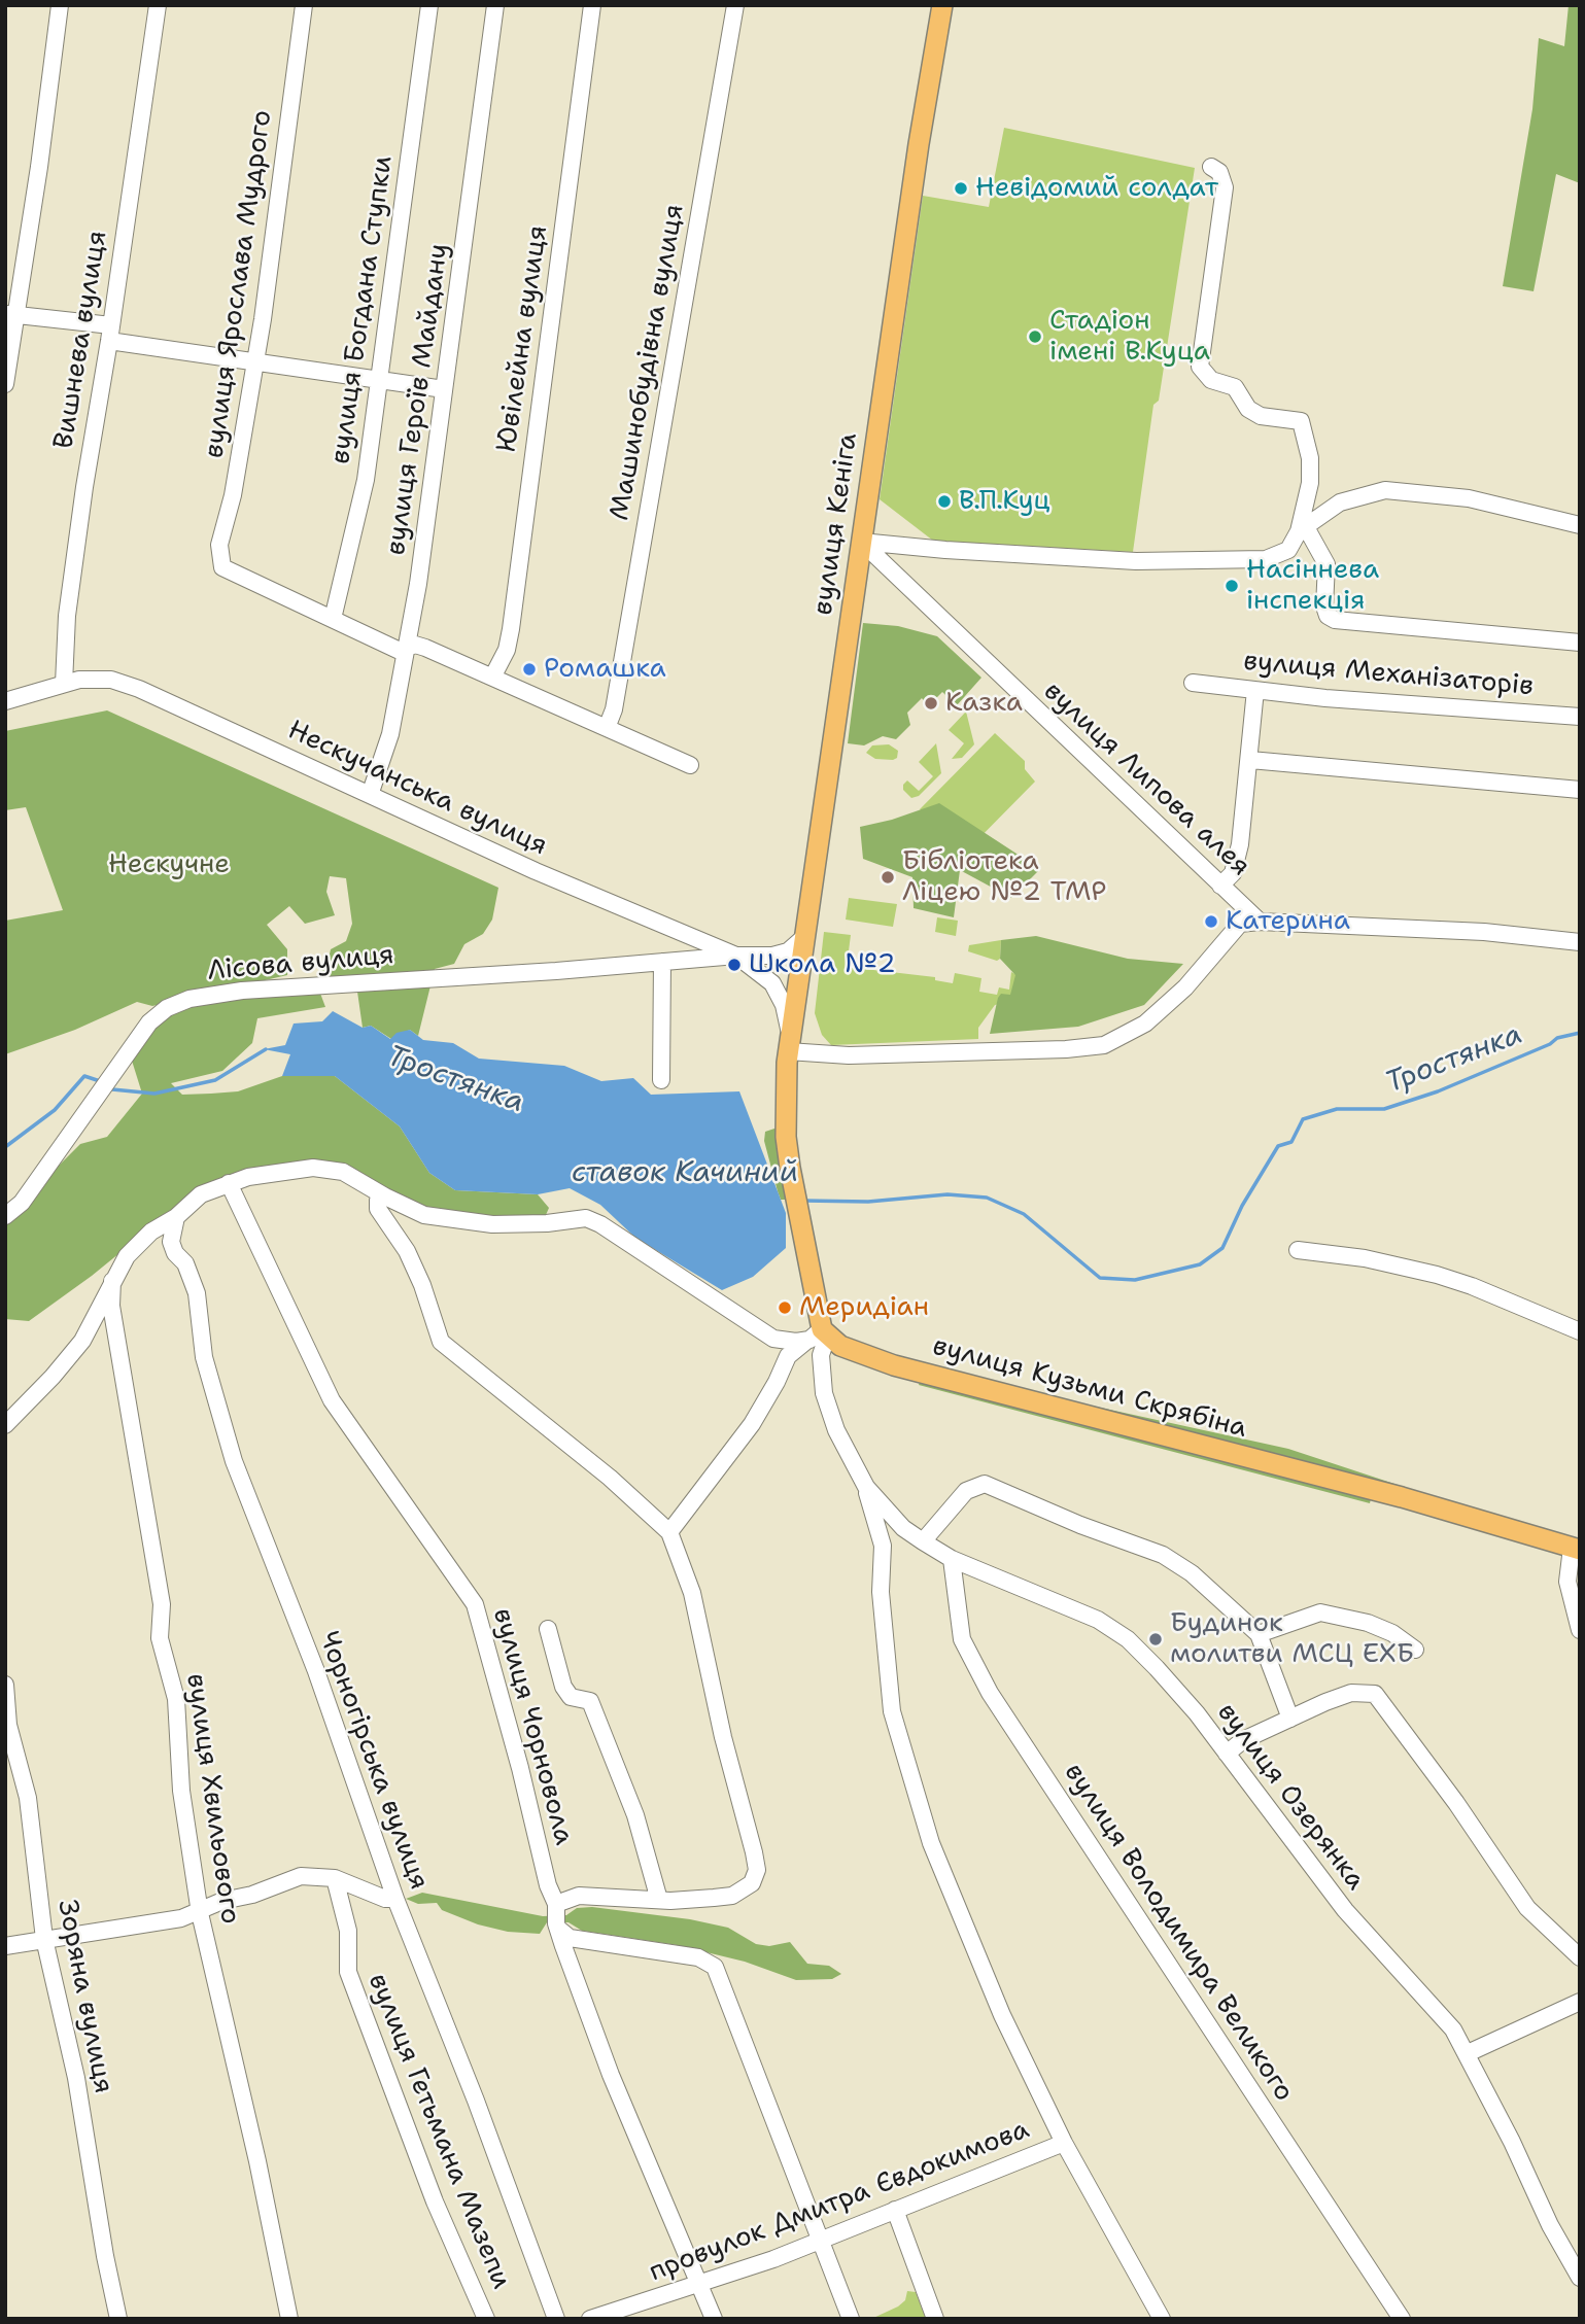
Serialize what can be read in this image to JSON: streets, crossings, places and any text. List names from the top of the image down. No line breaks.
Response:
{"streets":{"main road":["вулиця Кеніга","вулиця Кузьми Скрябіна"],"street":["вулиця Ярослава Мудрого","вулиця Богдана Ступки","Ювілейна вулиця","Вишнева вулиця","Машинобудівна вулиця","вулиця Героїв Майдану","вулиця Механізаторів","вулиця Липова алея","Нескучанська вулиця","Лісова вулиця","вулиця Чорновола","Чорногірська вулиця","вулиця Озерянка","вулиця Хвильового","вулиця Володимира Великого","Зоряна вулиця","вулиця Гетьмана Мазепи","провулок Дмитра Євдокимова"]},"crossings":[["вулиця Ярослава Мудрого","вулиця Богдана Ступки"],["Вишнева вулиця","Нескучанська вулиця"],["вулиця Героїв Майдану","Нескучанська вулиця"],["вулиця Кеніга","вулиця Липова алея"],["вулиця Кеніга","Нескучанська вулиця"],["Нескучанська вулиця","Лісова вулиця"],["вулиця Кузьми Скрябіна","вулиця Озерянка"],["вулиця Чорновола","провулок Дмитра Євдокимова"],["вулиця Озерянка","вулиця Володимира Великого"]],"water":["Тростянка","ставок Качиний"],"parks":["Нескучне"],"places":["Невідомий солдат","Стадіон імені В.Куца","В.П.Куц","Насіннева інспекція","Ромашка","Казка","Бібліотека Ліцею №2 ТМР","Катерина","Школа №2","Меридіан","Будинок молитви МСЦ ЕХБ"]}
